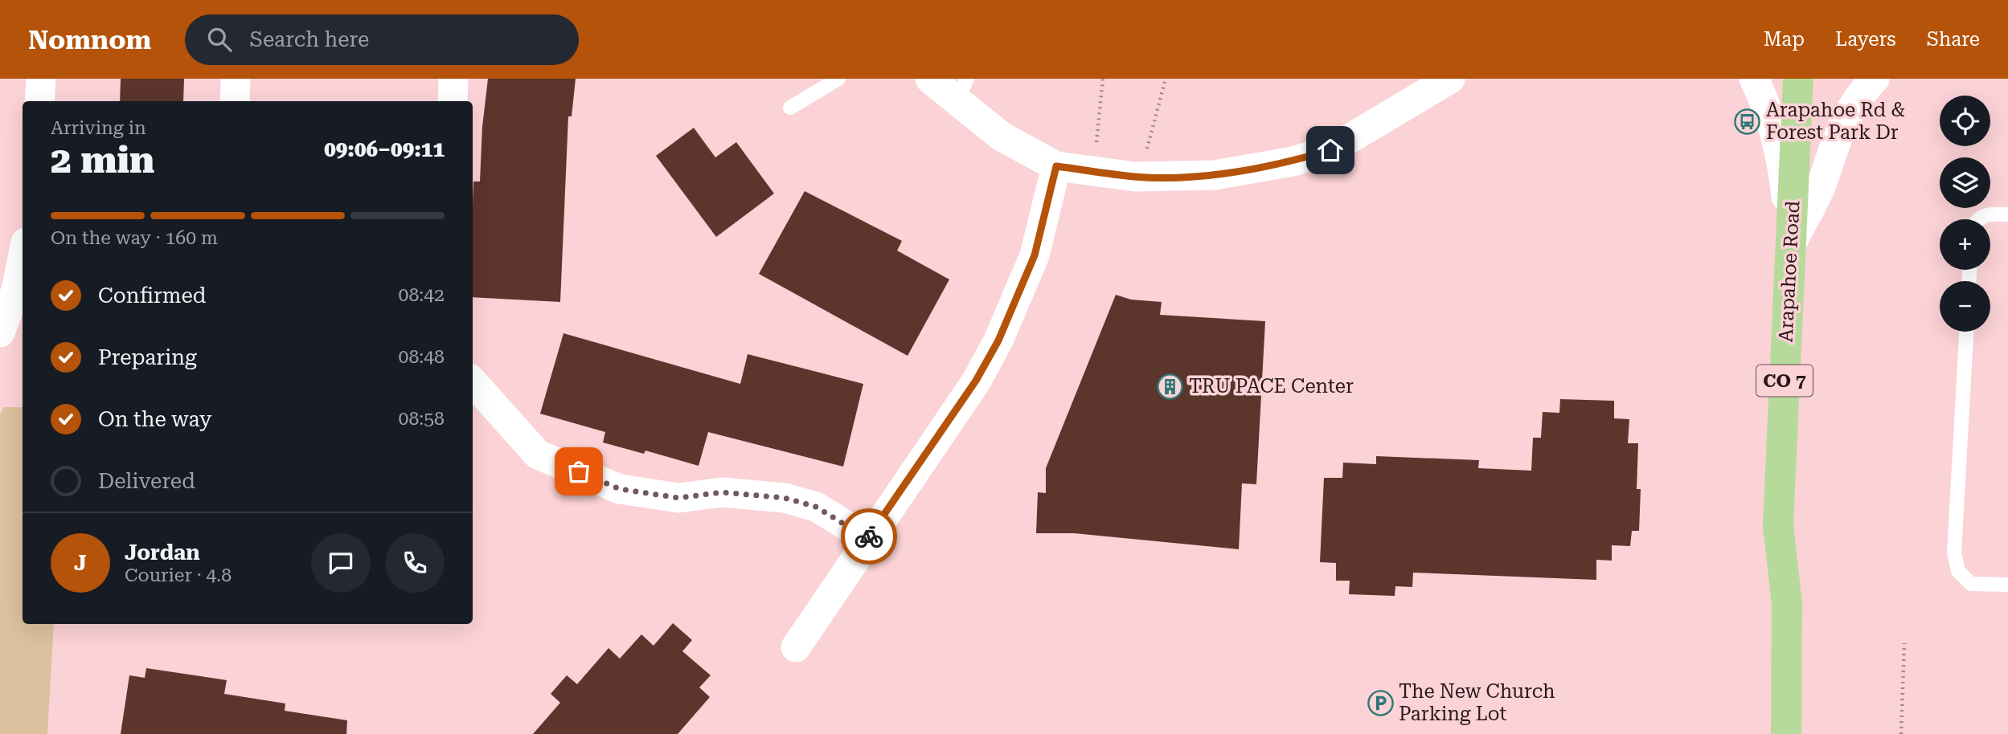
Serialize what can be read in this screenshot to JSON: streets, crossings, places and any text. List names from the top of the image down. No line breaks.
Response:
{"streets":{"main road":["Arapahoe Road","CO 7"]},"places":{"bus stop":["Arapahoe Rd & Forest Park Dr"],"building":["TRU PACE Center"],"parking":["The New Church Parking Lot"]},"page":{"header":"Nomnom","search":"Search here","nav":["Map","Layers","Share"],"map_buttons":["+","−"],"heading":["2 min","Arriving in","09:06–09:11"],"panel":["Jordan","Courier · 4.8"],"bar":"On the way · 160 m","list":[["Confirmed","08:42"],["Preparing","08:48"],["On the way","08:58"],"Delivered"],"round":"J"}}
